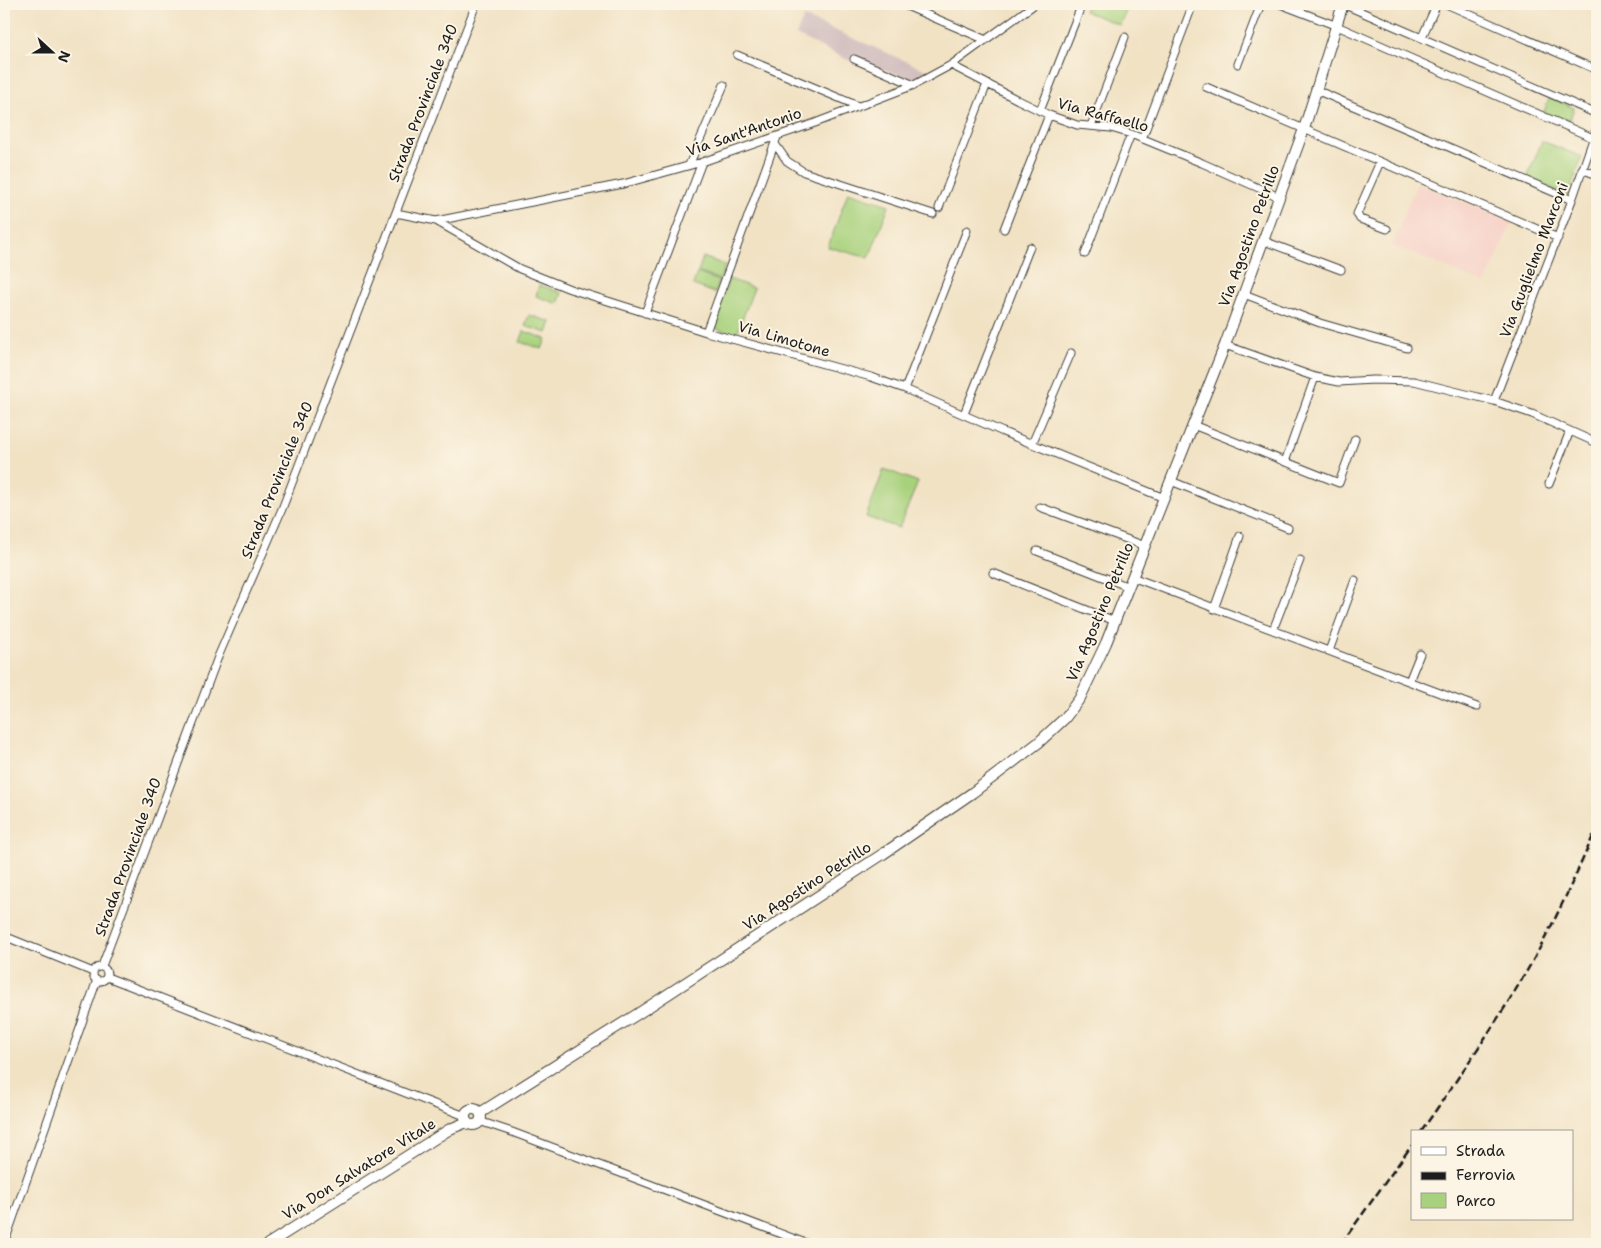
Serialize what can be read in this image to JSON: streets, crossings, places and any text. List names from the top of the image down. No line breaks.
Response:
{"streets":{"street":["Strada Provinciale 340","Via Raffaello","Via Sant'Antonio","Via Agostino Petrillo","Via Guglielmo Marconi","Via Limotone","Via Don Salvatore Vitale"]},"crossings":[["Strada Provinciale 340","Via Limotone"],["Via Raffaello","Via Sant'Antonio"],["Via Raffaello","Via Agostino Petrillo"],["Via Sant'Antonio","Via Limotone"],["Via Agostino Petrillo","Via Limotone"]],"legend":["Strada","Ferrovia","Parco"],"north":"right"}
